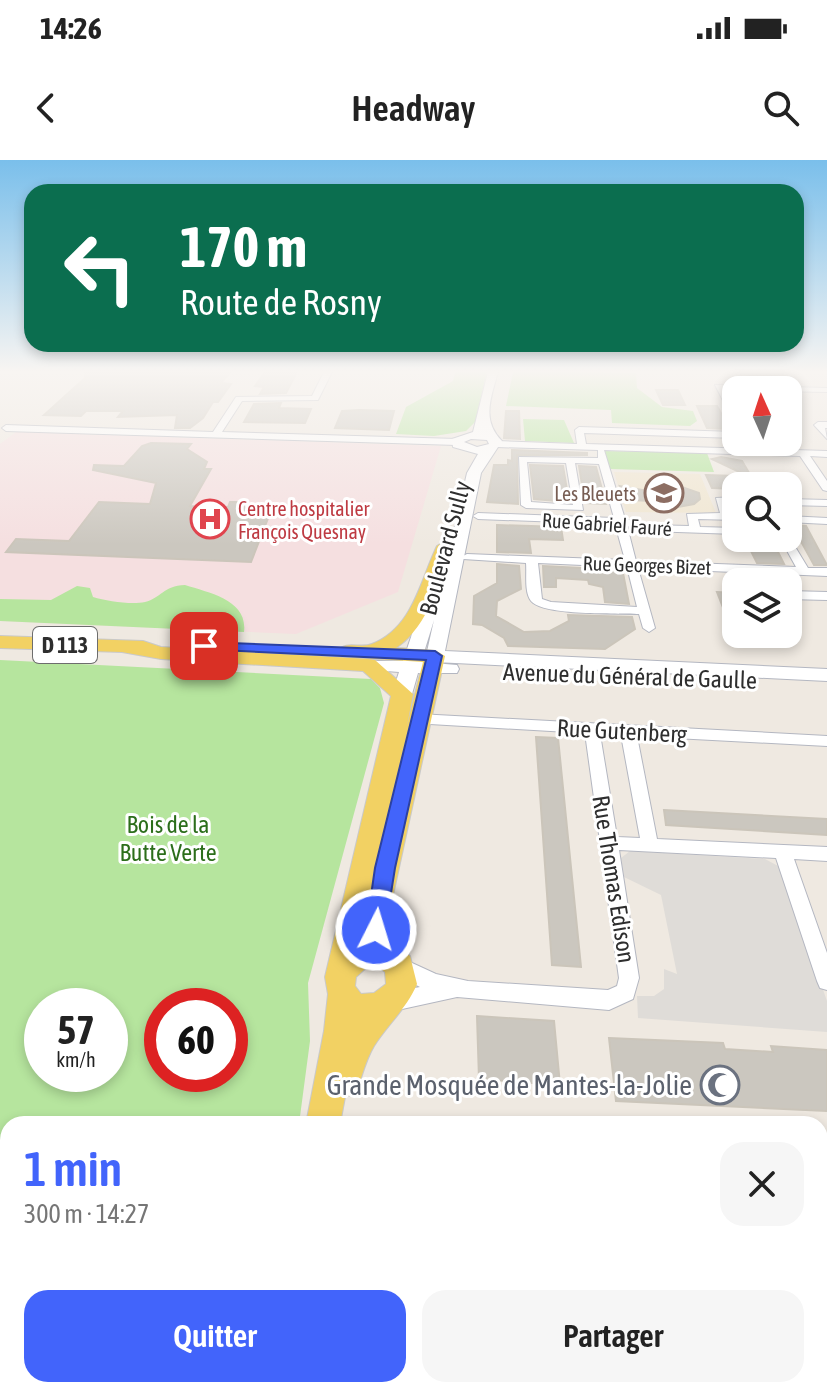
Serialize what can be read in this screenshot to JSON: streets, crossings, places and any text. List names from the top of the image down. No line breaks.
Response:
{"streets":{"main road":["Boulevard Sully","D 113"],"street":["Rue Gabriel Fauré","Rue Georges Bizet","Avenue du Général de Gaulle","Rue Gutenberg","Rue Thomas Edison"]},"crossings":[["Boulevard Sully","D 113"],["Boulevard Sully","Avenue du Général de Gaulle"],["Boulevard Sully","Rue Gutenberg"],["D 113","Avenue du Général de Gaulle"],["Rue Gutenberg","Rue Thomas Edison"]],"parks":["Bois de la Butte Verte"],"places":{"school or university":["Les Bleuets"],"hospital":["Centre hospitalier François Quesnay"],"mosque":["Grande Mosquée de Mantes-la-Jolie"]},"north":"top","page":{"status":"14:26","header":"Headway","turn":["170 m","Route de Rosny"],"speed":"57 km/h","limit":"60","heading":["1 min","300 m · 14:27"],"buttons":["Quitter","Partager"]}}
